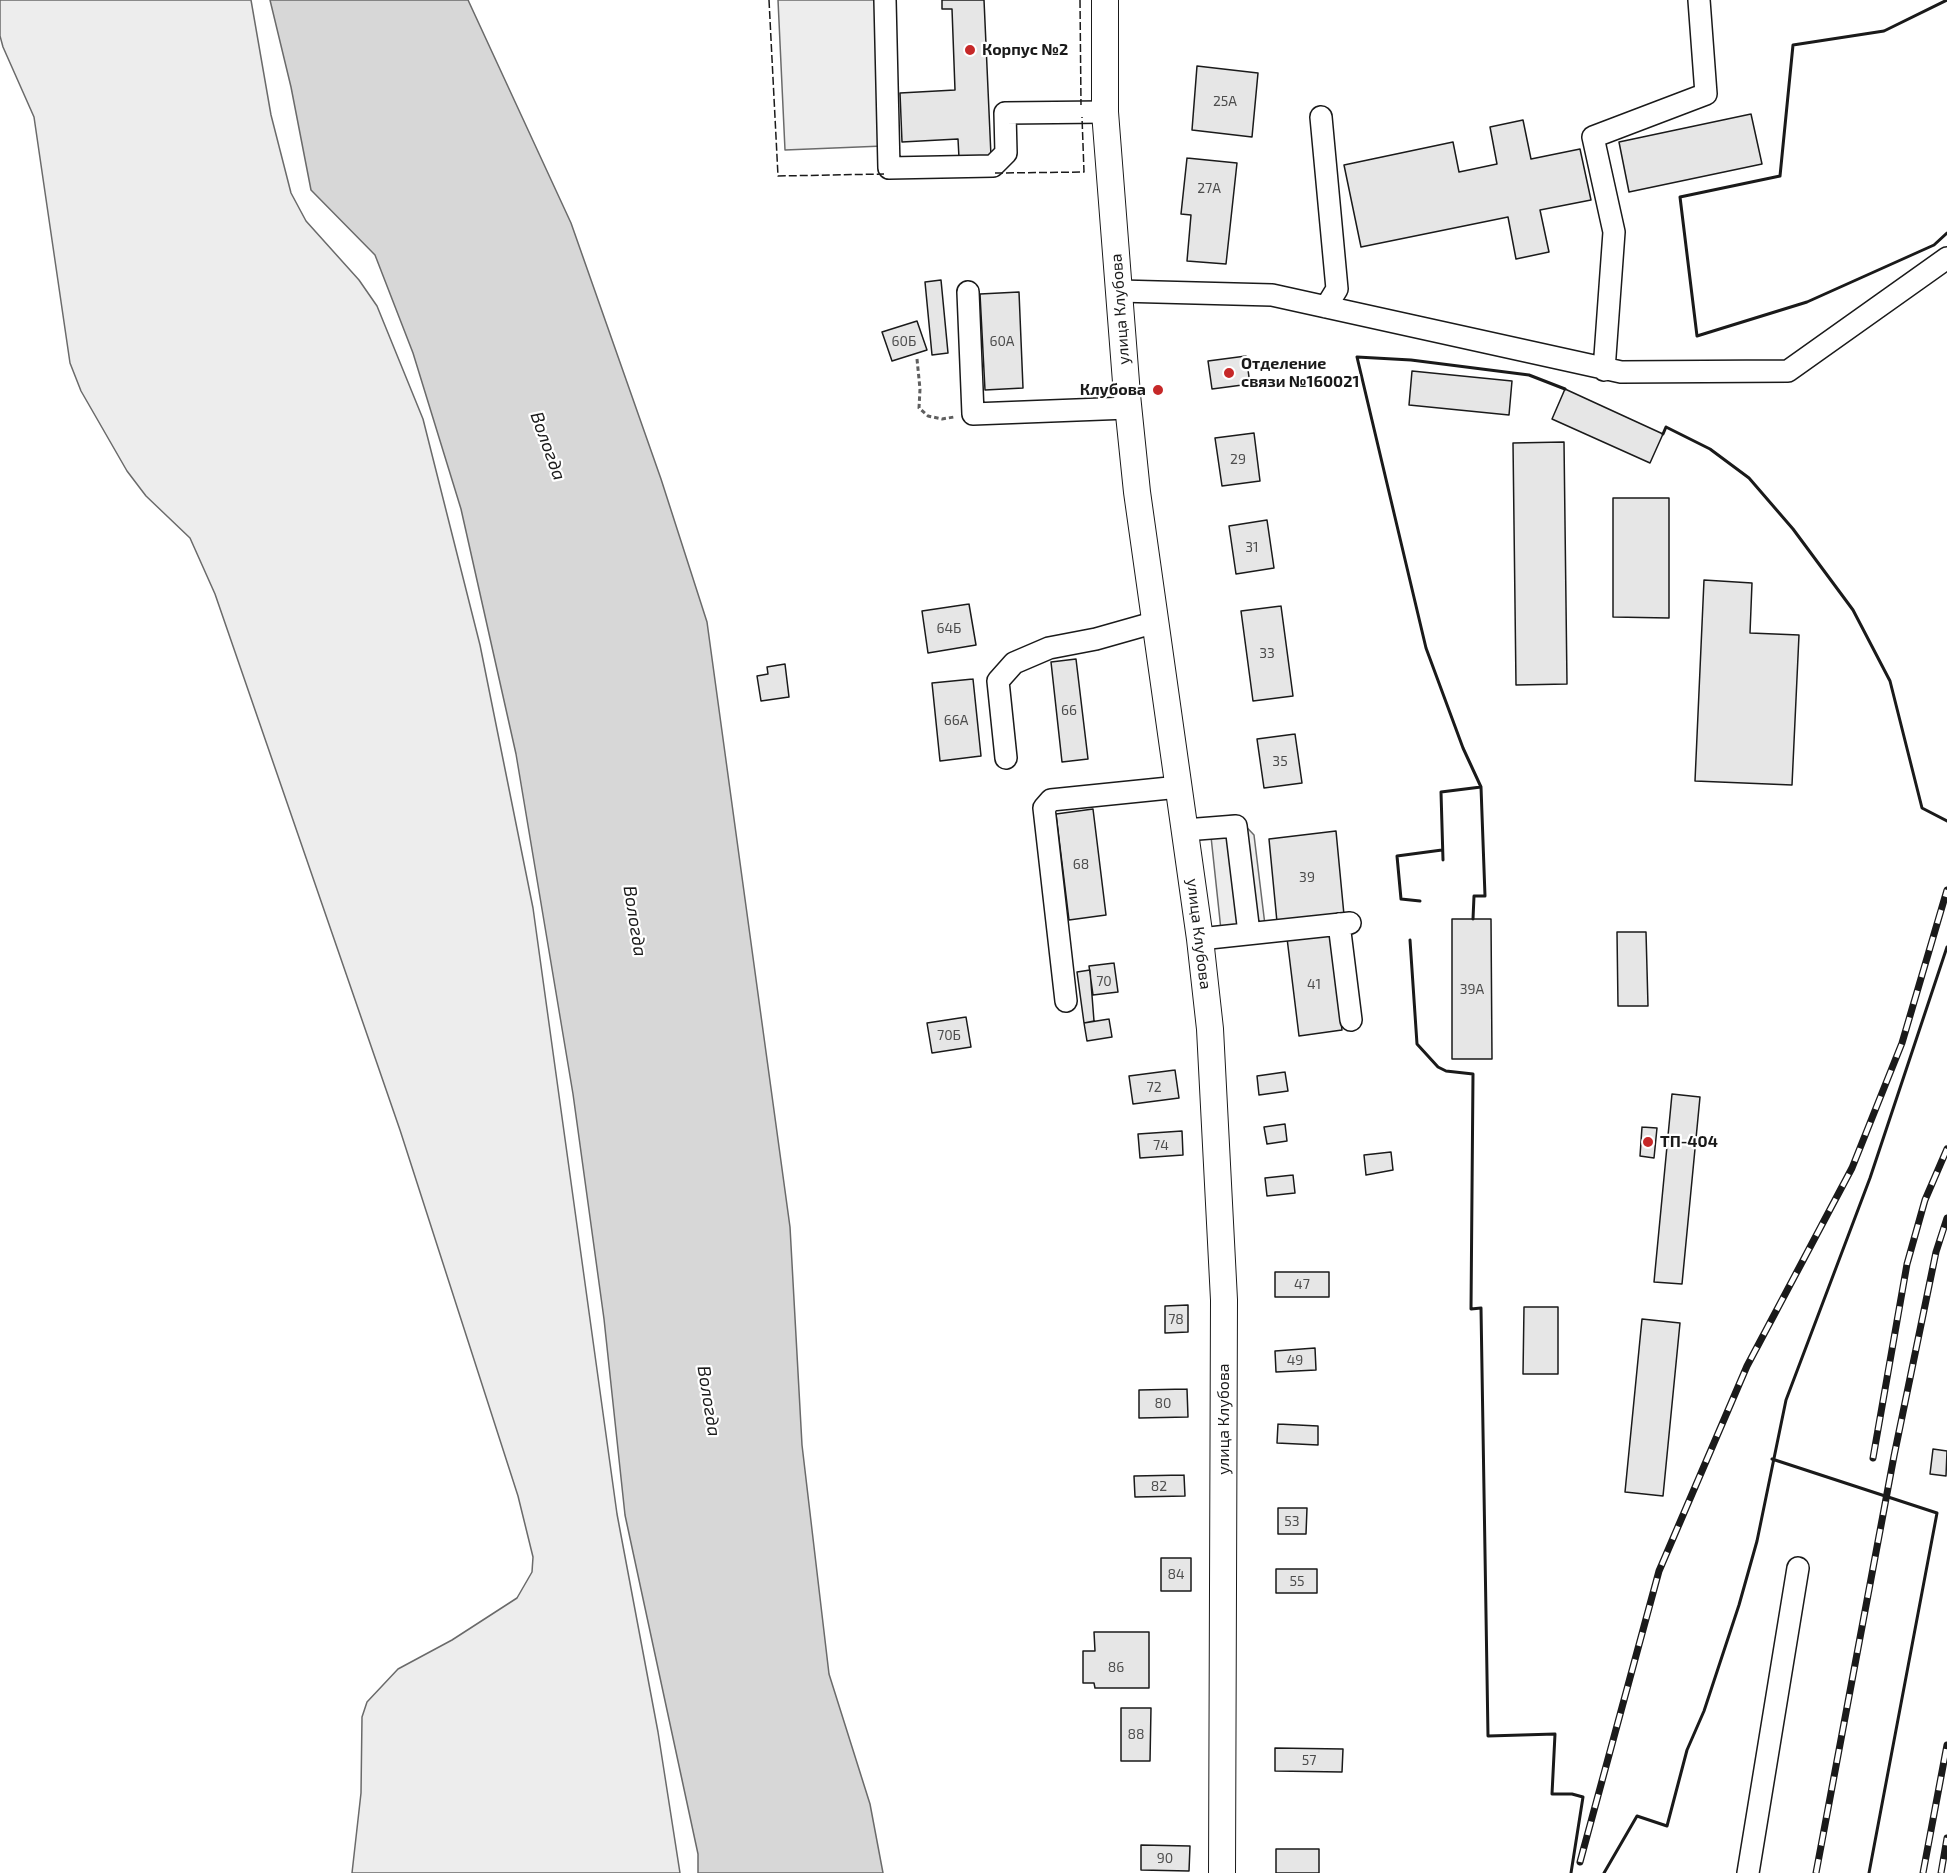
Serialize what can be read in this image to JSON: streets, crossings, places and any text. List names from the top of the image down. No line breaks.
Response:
{"streets":{"main road":["улица Клубова"]},"water":["Вологда"],"places":["Корпус №2","Отделение связи №160021","Клубова","ТП-404"],"house_numbers":["25А","27А","60Б","60А","29","31","64Б","33","66","66А","35","68","39","70","41","39А","70Б","72","74","47","78","49","80","82","53","84","55","86","88","57","90"]}
